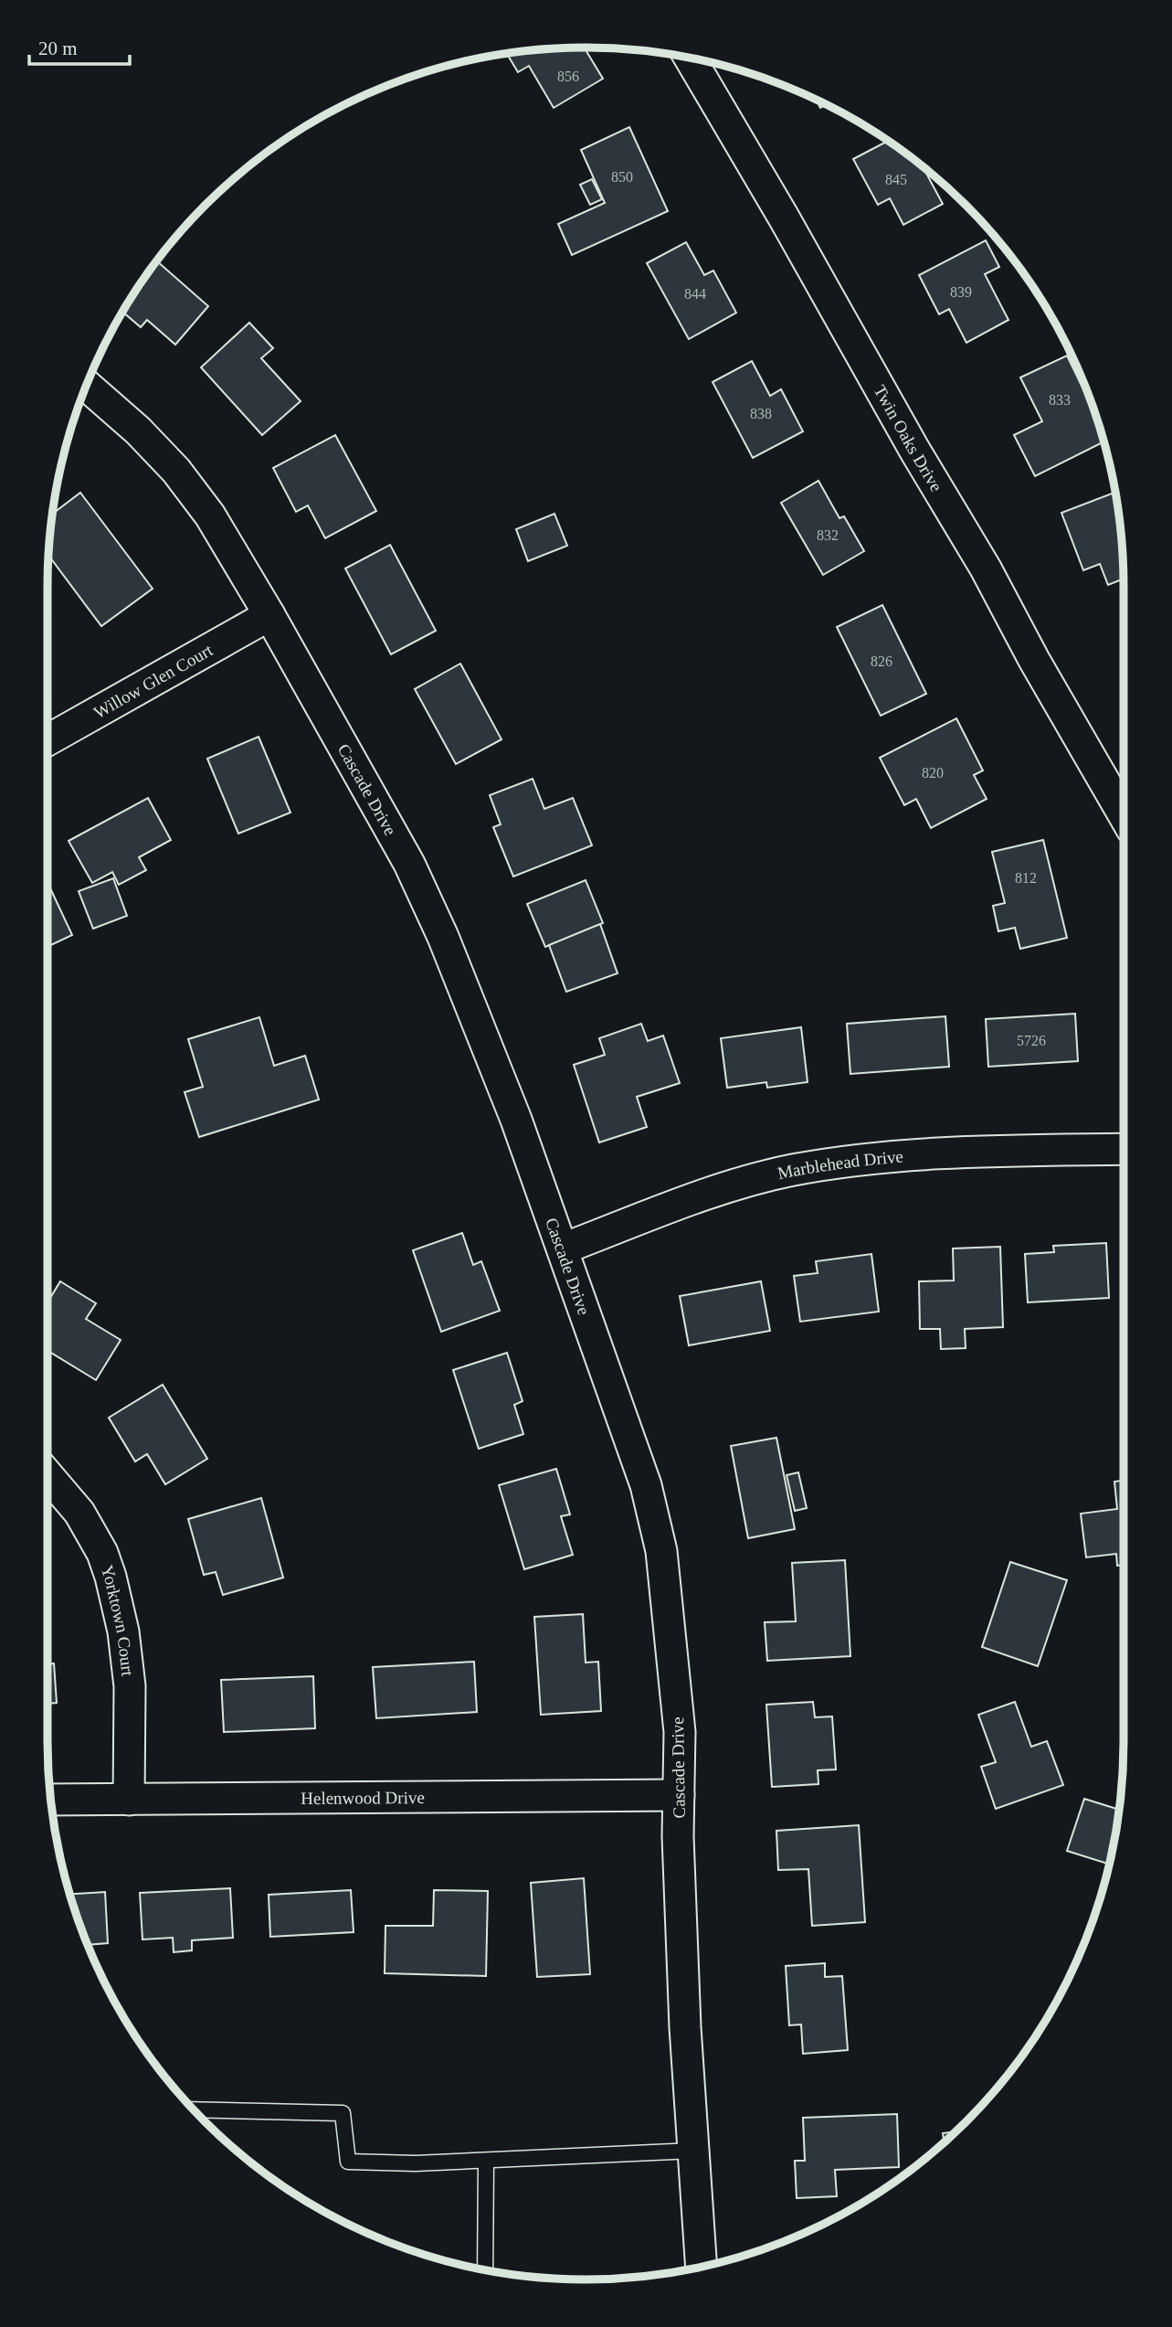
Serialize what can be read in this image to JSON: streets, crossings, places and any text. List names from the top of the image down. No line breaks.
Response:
{"streets":{"street":["Twin Oaks Drive","Willow Glen Court","Cascade Drive","Marblehead Drive","Yorktown Court","Helenwood Drive"]},"crossings":[["Willow Glen Court","Cascade Drive"],["Cascade Drive","Marblehead Drive"],["Cascade Drive","Helenwood Drive"],["Yorktown Court","Helenwood Drive"]],"house_numbers":["856","850","845","839","844","833","838","832","826","820","812","5726"],"scale_bar":"20 m"}
